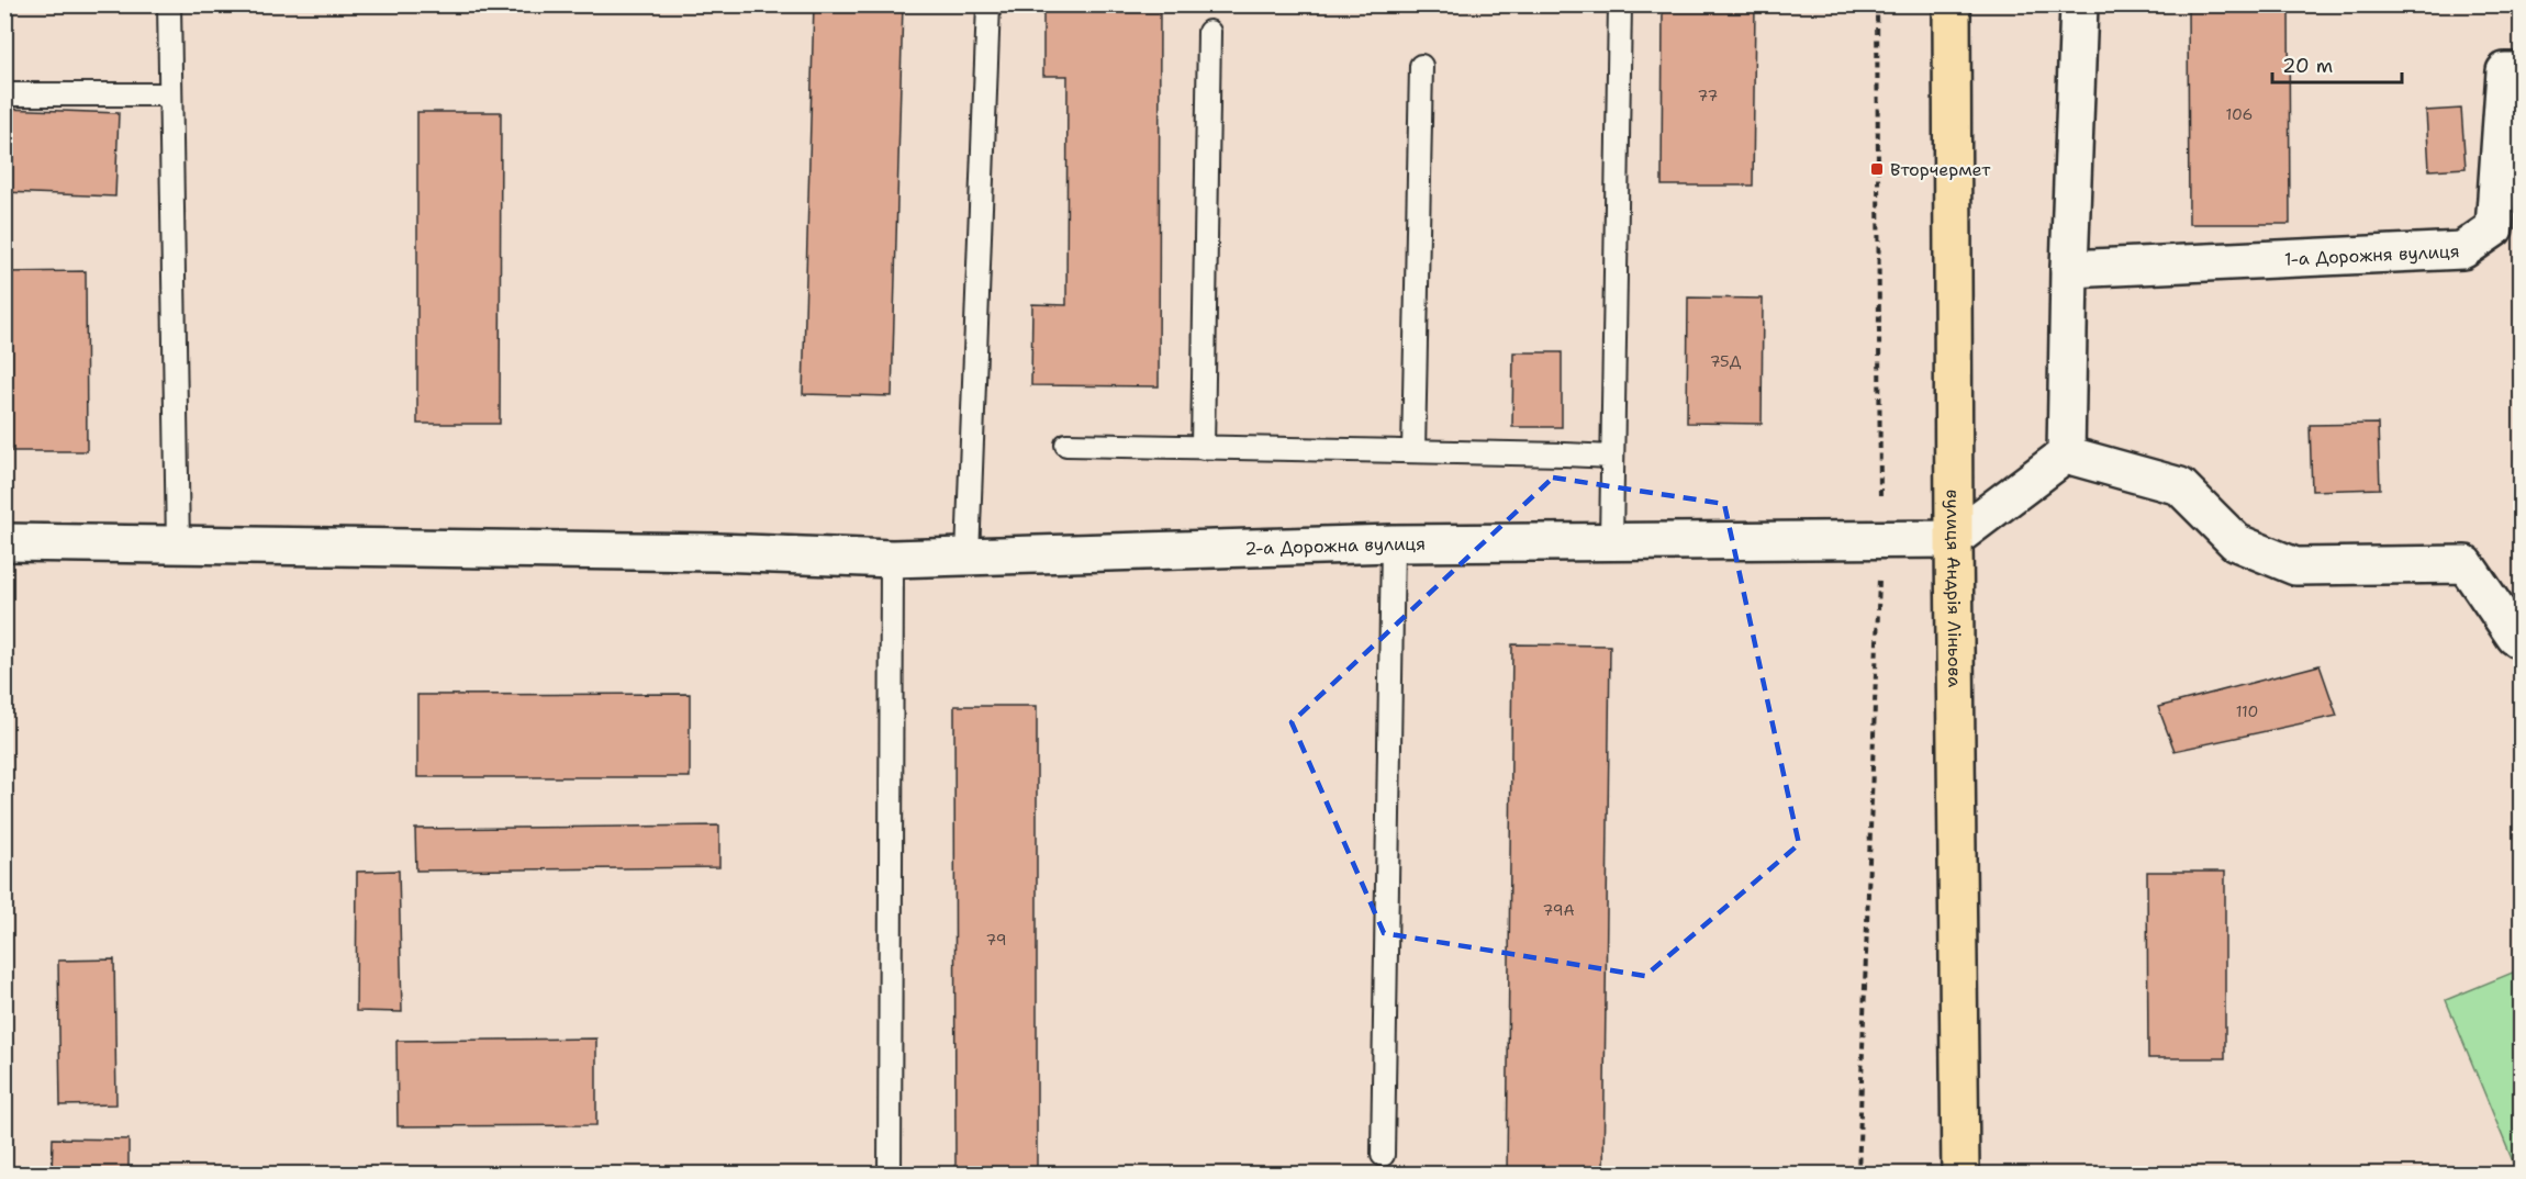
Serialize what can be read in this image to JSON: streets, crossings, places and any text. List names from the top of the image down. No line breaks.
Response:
{"streets":{"main road":["вулиця Андрія Ліньова"],"street":["1-а Дорожня вулиця","2-а Дорожна вулиця"]},"crossings":[["2-а Дорожна вулиця","вулиця Андрія Ліньова"]],"places":{"transit":["Вторчермет"]},"house_numbers":["77","106","75Д","110","79А","79"],"scale_bar":"20 m"}
